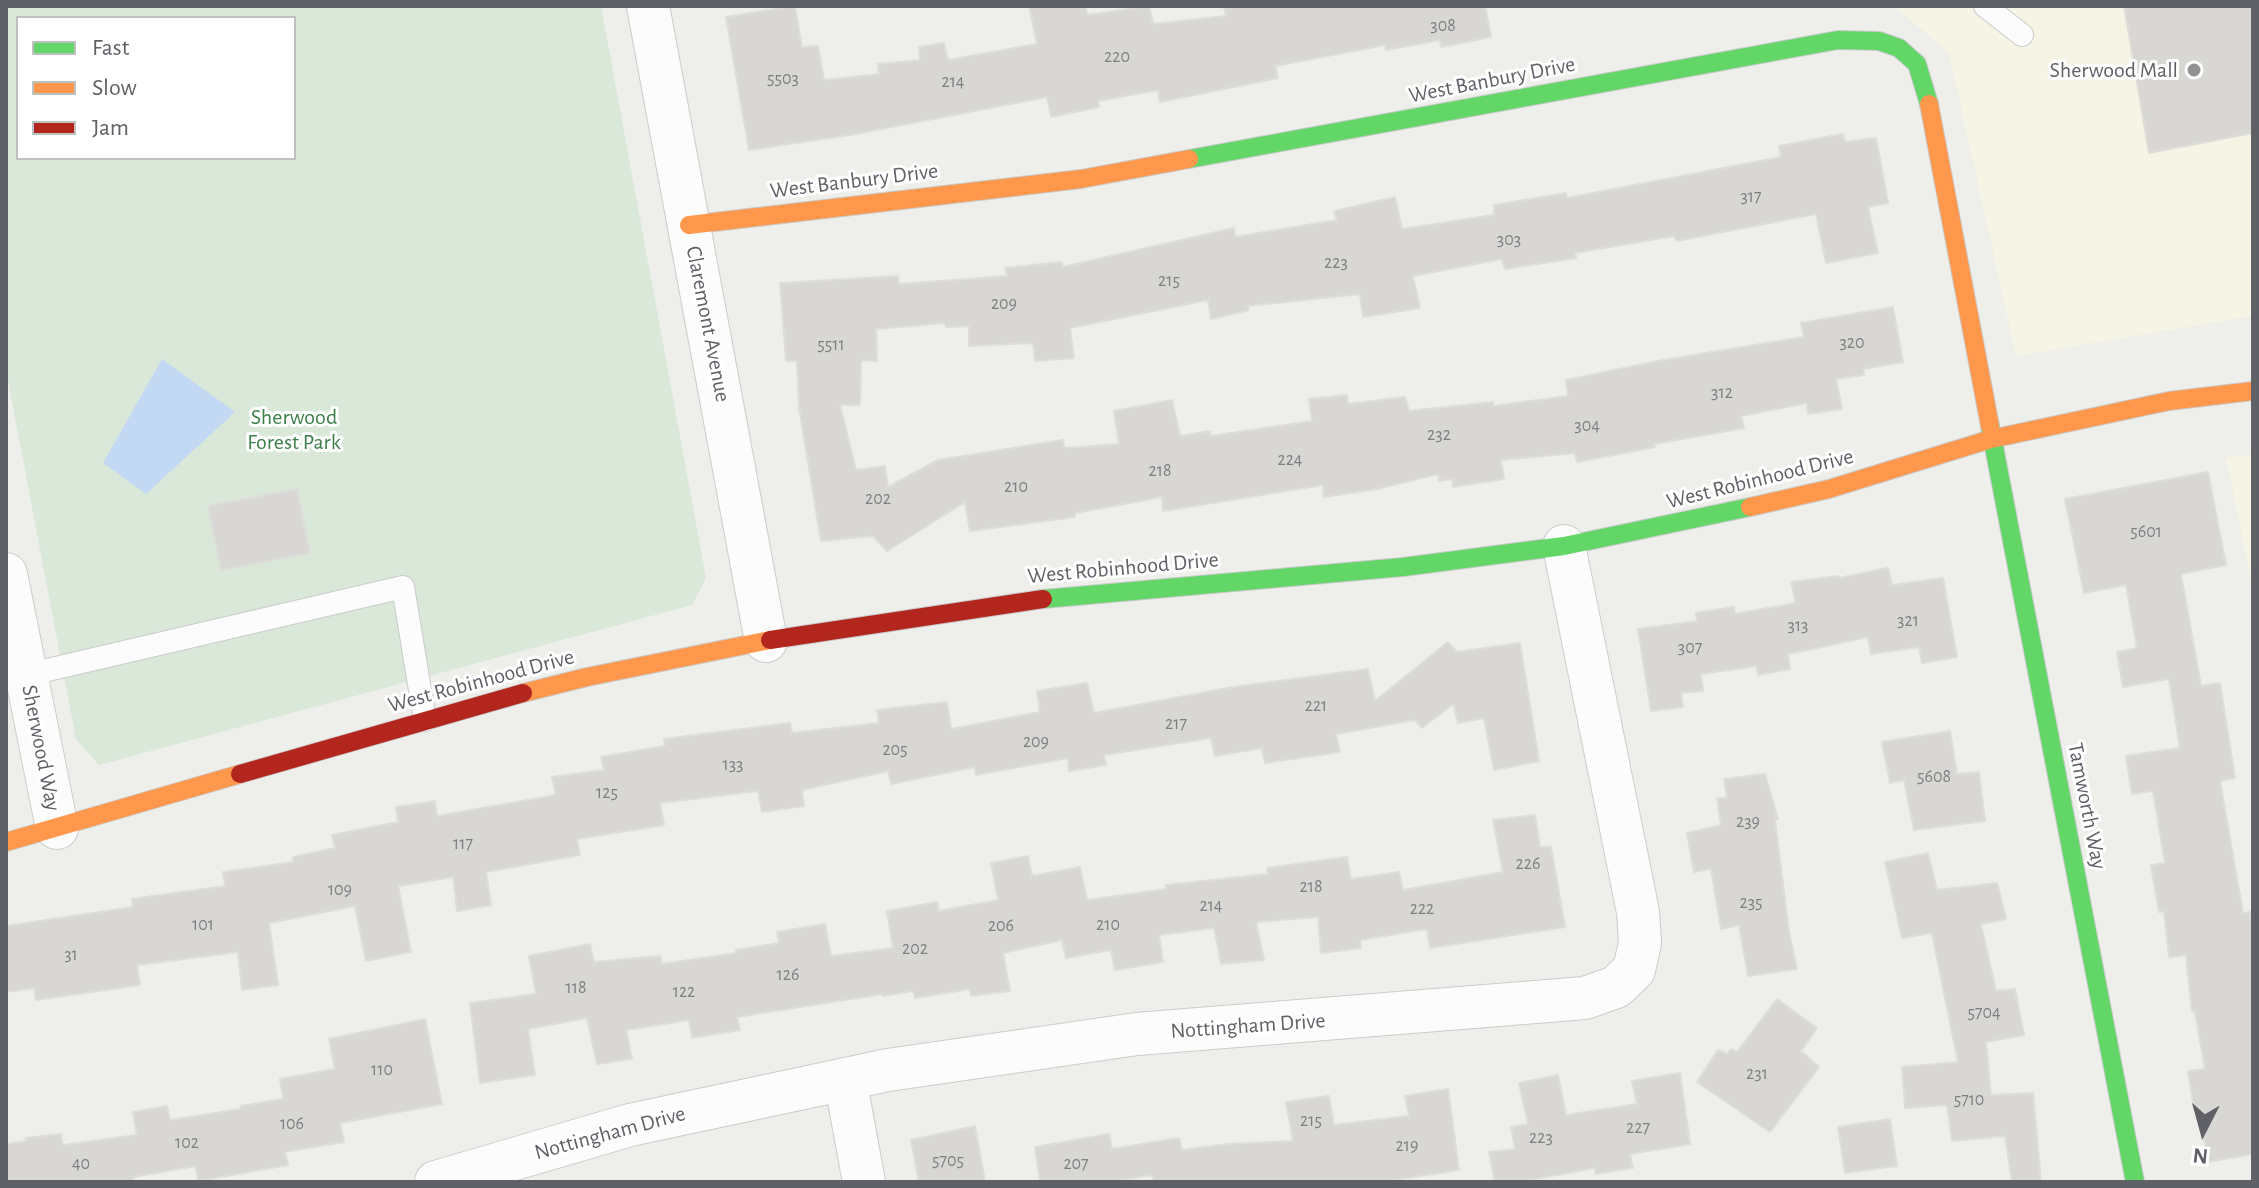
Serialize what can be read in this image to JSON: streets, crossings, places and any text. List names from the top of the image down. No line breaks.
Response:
{"streets":{"street":["West Banbury Drive","Claremont Avenue","West Robinhood Drive","Sherwood Way","Tamworth Way","Nottingham Drive"]},"crossings":[["West Banbury Drive","Claremont Avenue"],["West Banbury Drive","West Robinhood Drive"],["West Banbury Drive","Tamworth Way"],["Claremont Avenue","West Robinhood Drive"],["West Robinhood Drive","Sherwood Way"],["West Robinhood Drive","Tamworth Way"],["West Robinhood Drive","Nottingham Drive"]],"parks":["Sherwood Forest Park"],"places":["Sherwood Mall"],"house_numbers":["308","220","5503","214","317","303","223","215","209","320","5511","312","304","232","224","218","210","202","5601","321","313","307","221","217","209","205","133","5608","125","239","117","226","218","109","235","214","222","101","210","206","202","31","126","118","122","5704","110","231","5710","215","106","227","223","102","219","5705","40","207"],"legend":["Fast","Slow","Jam"],"north":"bottom"}
